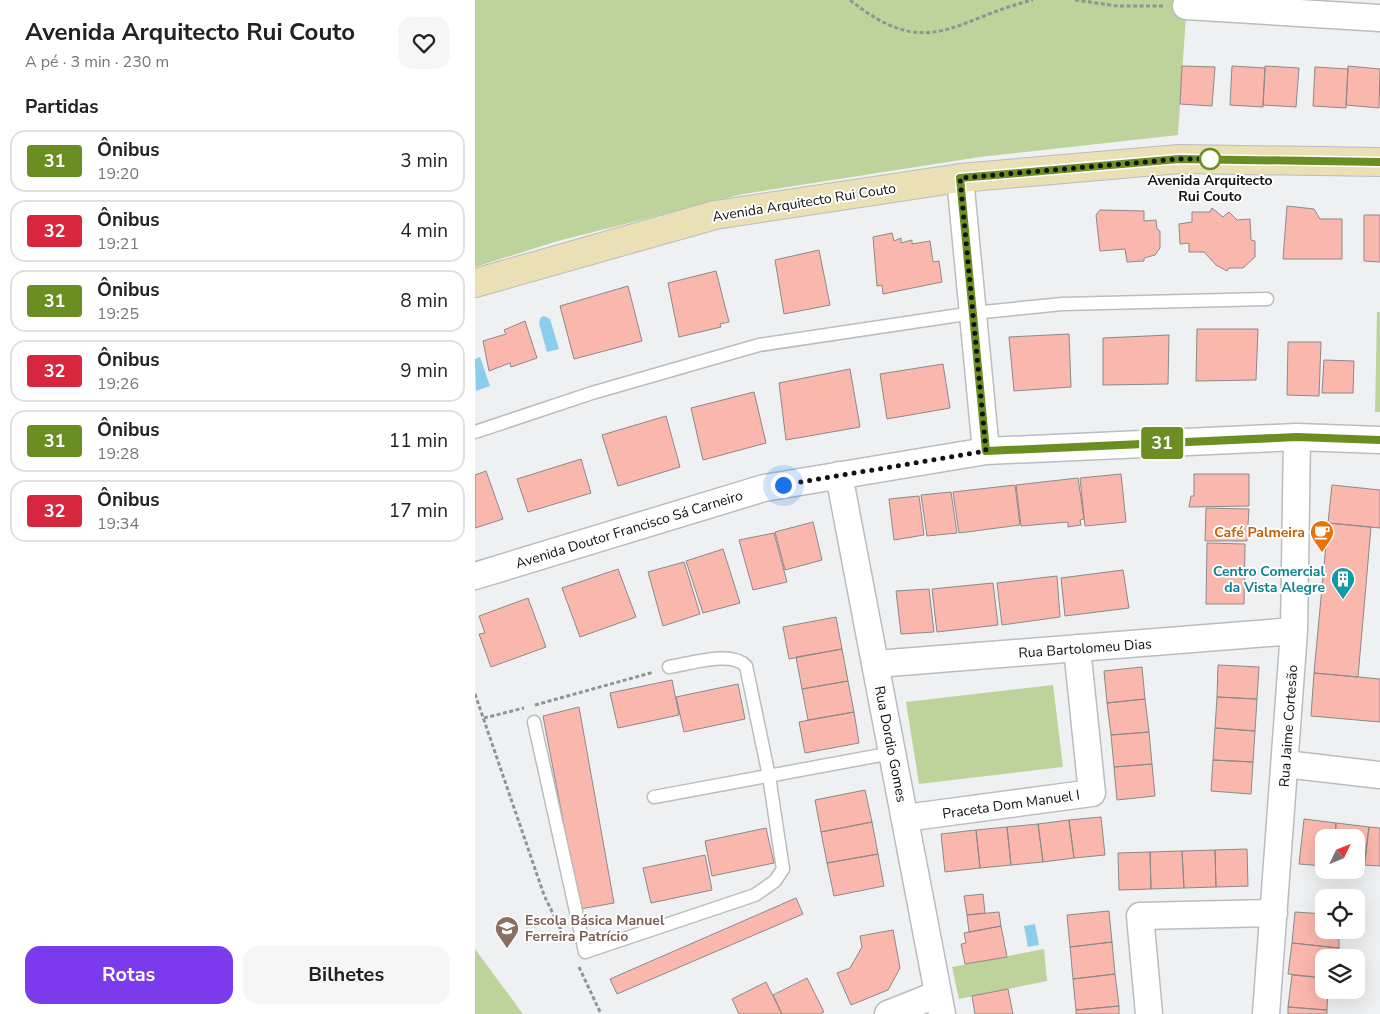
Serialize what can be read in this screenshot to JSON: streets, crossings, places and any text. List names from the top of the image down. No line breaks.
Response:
{"streets":{"street":["Avenida Arquitecto Rui Couto","Avenida Doutor Francisco Sá Carneiro","Rua Bartolomeu Dias","Rua Jaime Cortesão","Rua Dordio Gomes","Praceta Dom Manuel I"]},"crossings":[["Avenida Doutor Francisco Sá Carneiro","Rua Jaime Cortesão"],["Avenida Doutor Francisco Sá Carneiro","Rua Dordio Gomes"],["Rua Bartolomeu Dias","Rua Jaime Cortesão"],["Rua Bartolomeu Dias","Rua Dordio Gomes"],["Rua Bartolomeu Dias","Praceta Dom Manuel I"],["Rua Dordio Gomes","Praceta Dom Manuel I"]],"places":{"other":["Avenida Arquitecto Rui Couto"],"cafe":["Café Palmeira"],"building":["Centro Comercial da Vista Alegre"],"school or university":["Escola Básica Manuel Ferreira Patrício"]},"lines":["bus line 31"],"north":"top right","page":{"heading":[["Avenida Arquitecto Rui Couto","A pé · 3 min · 230 m"],"Partidas"],"on_map":"31","list":[{"mark":"31","name":"Ônibus","note":"19:20","value":"3 min"},{"mark":"32","name":"Ônibus","note":"19:21","value":"4 min"},{"mark":"31","name":"Ônibus","note":"19:25","value":"8 min"},{"mark":"32","name":"Ônibus","note":"19:26","value":"9 min"},{"mark":"31","name":"Ônibus","note":"19:28","value":"11 min"},{"mark":"32","name":"Ônibus","note":"19:34","value":"17 min"}],"buttons":["Rotas","Bilhetes"]}}
